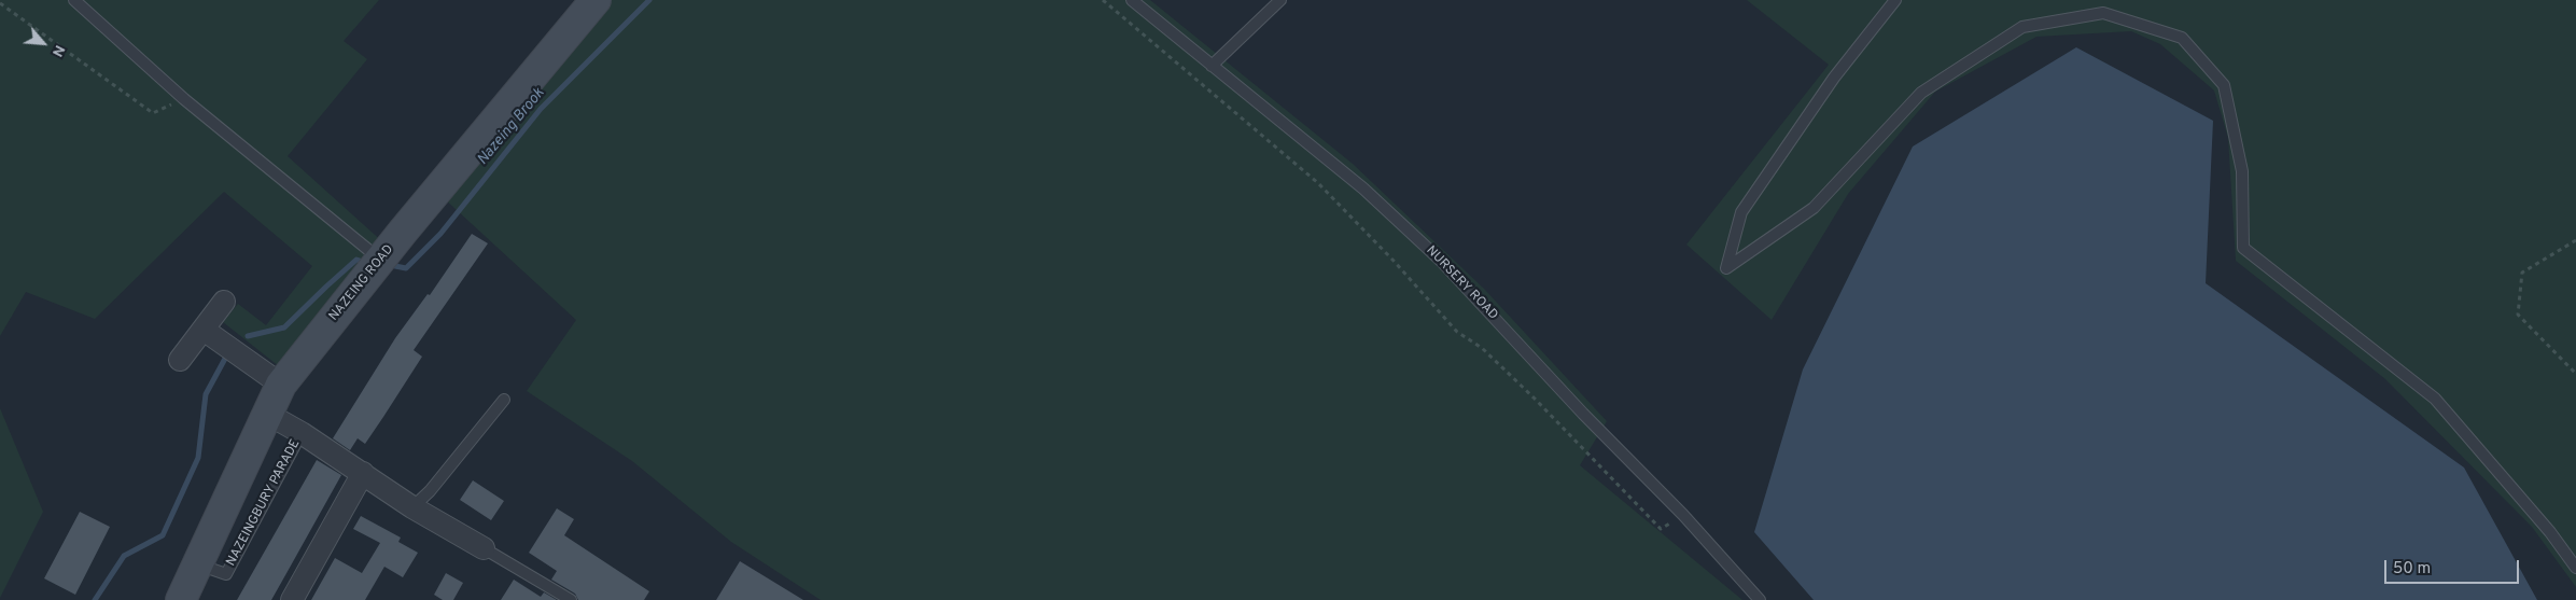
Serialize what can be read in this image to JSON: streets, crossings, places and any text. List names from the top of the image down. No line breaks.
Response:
{"streets":{"main road":["NAZEING ROAD"],"lane":["NURSERY ROAD","NAZEINGBURY PARADE"]},"crossings":[["NAZEING ROAD","NAZEINGBURY PARADE"]],"water":["Nazeing Brook"],"scale_bar":"50 m","north":"bottom right"}
